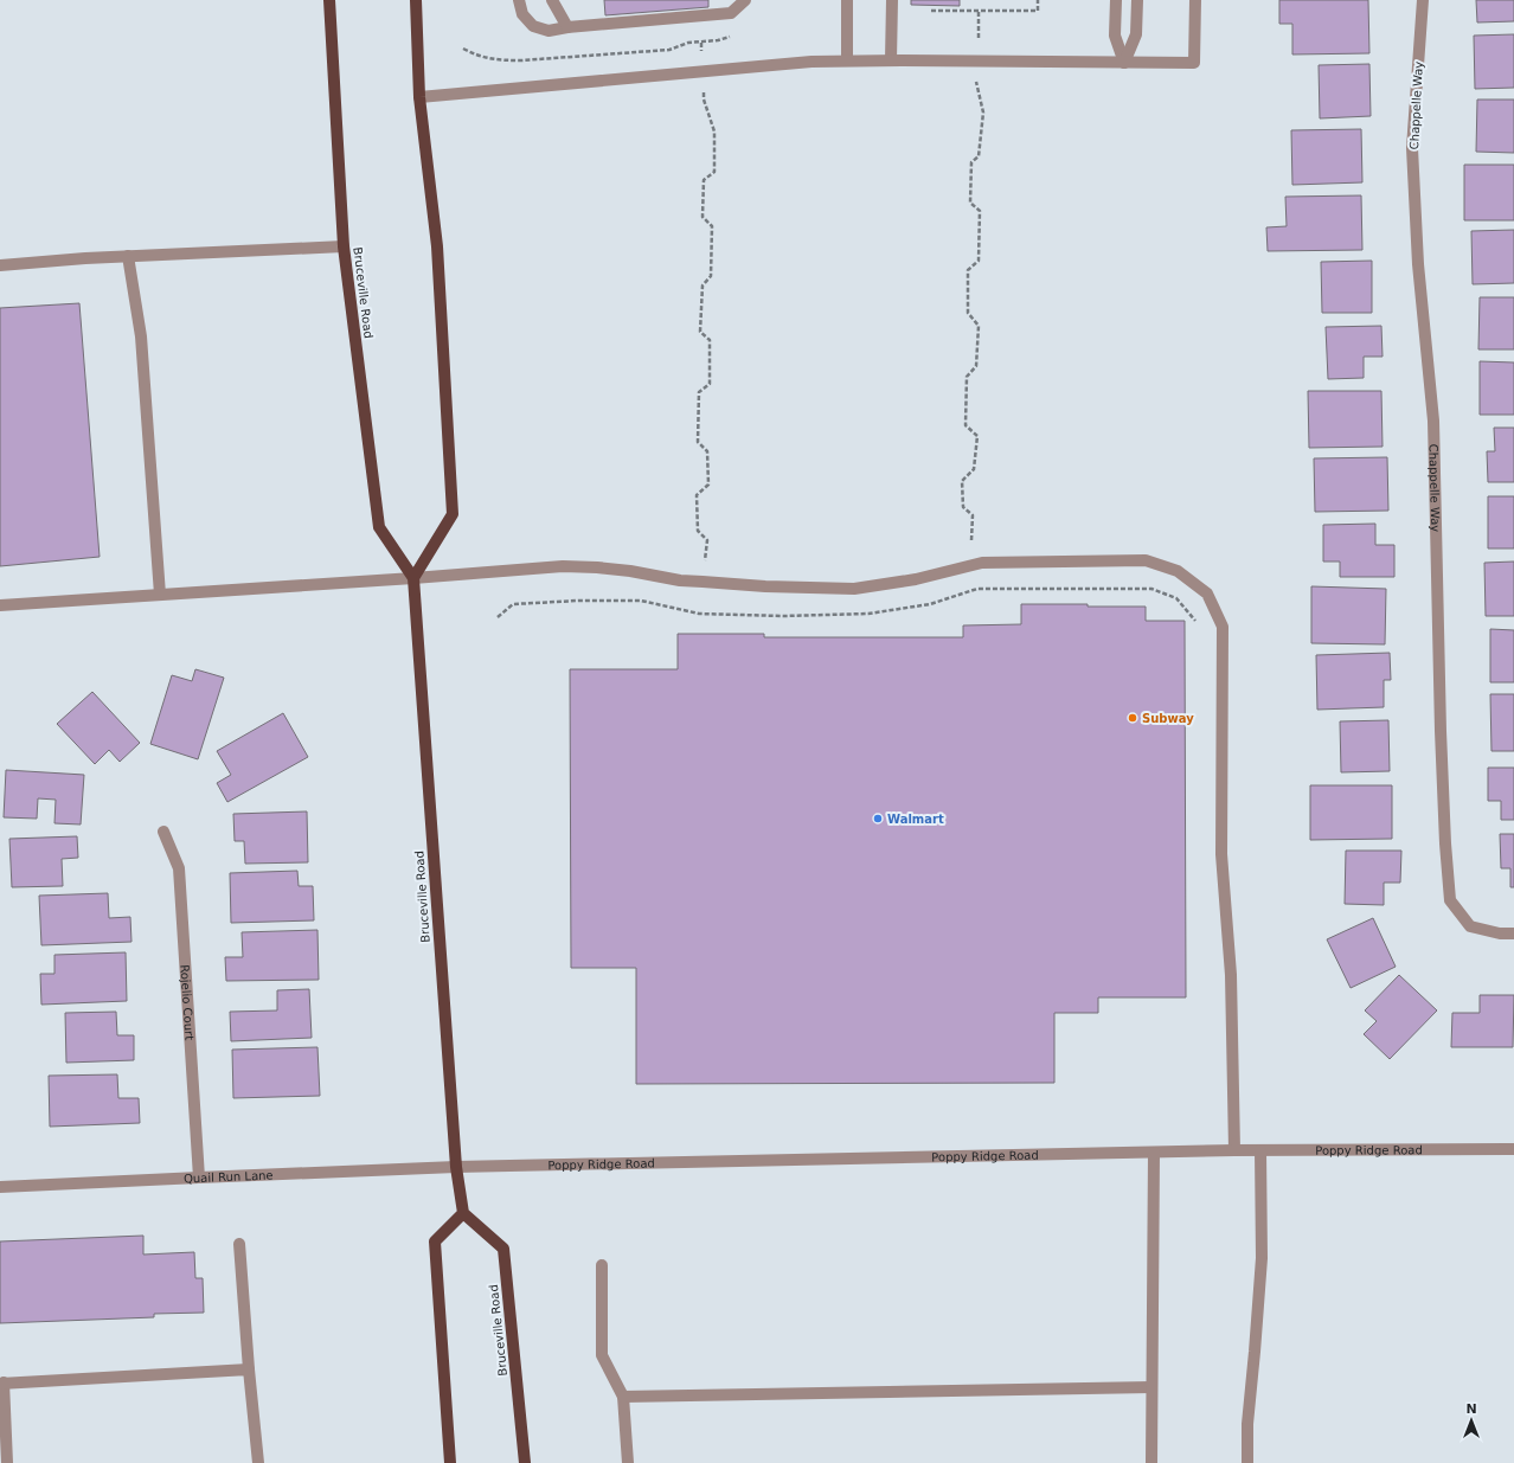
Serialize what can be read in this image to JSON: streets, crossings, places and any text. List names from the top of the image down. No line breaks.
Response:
{"streets":{"main road":["Bruceville Road"],"street":["Chappelle Way","Rojelio Court","Poppy Ridge Road","Quail Run Lane"]},"crossings":[["Bruceville Road","Poppy Ridge Road"],["Bruceville Road","Quail Run Lane"],["Rojelio Court","Quail Run Lane"],["Poppy Ridge Road","Quail Run Lane"]],"places":["Subway","Walmart"],"north":"top"}
